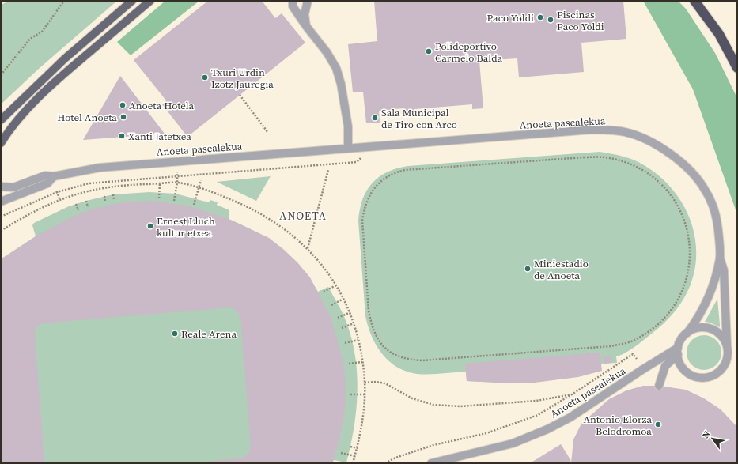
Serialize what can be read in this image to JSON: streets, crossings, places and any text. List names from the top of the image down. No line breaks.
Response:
{"streets":{"street":["Anoeta pasealekua"]},"districts":["ANOETA"],"places":["Paco Yoldi","Piscinas Paco Yoldi","Polideportivo Carmelo Balda","Txuri Urdin Izotz Jauregia","Anoeta Hotela","Hotel Anoeta","Sala Municipal de Tiro con Arco","Xanti Jatetxea","Ernest Lluch kultur etxea","Miniestadio de Anoeta","Reale Arena","Antonio Elorza Belodromoa"],"north":"top left"}
